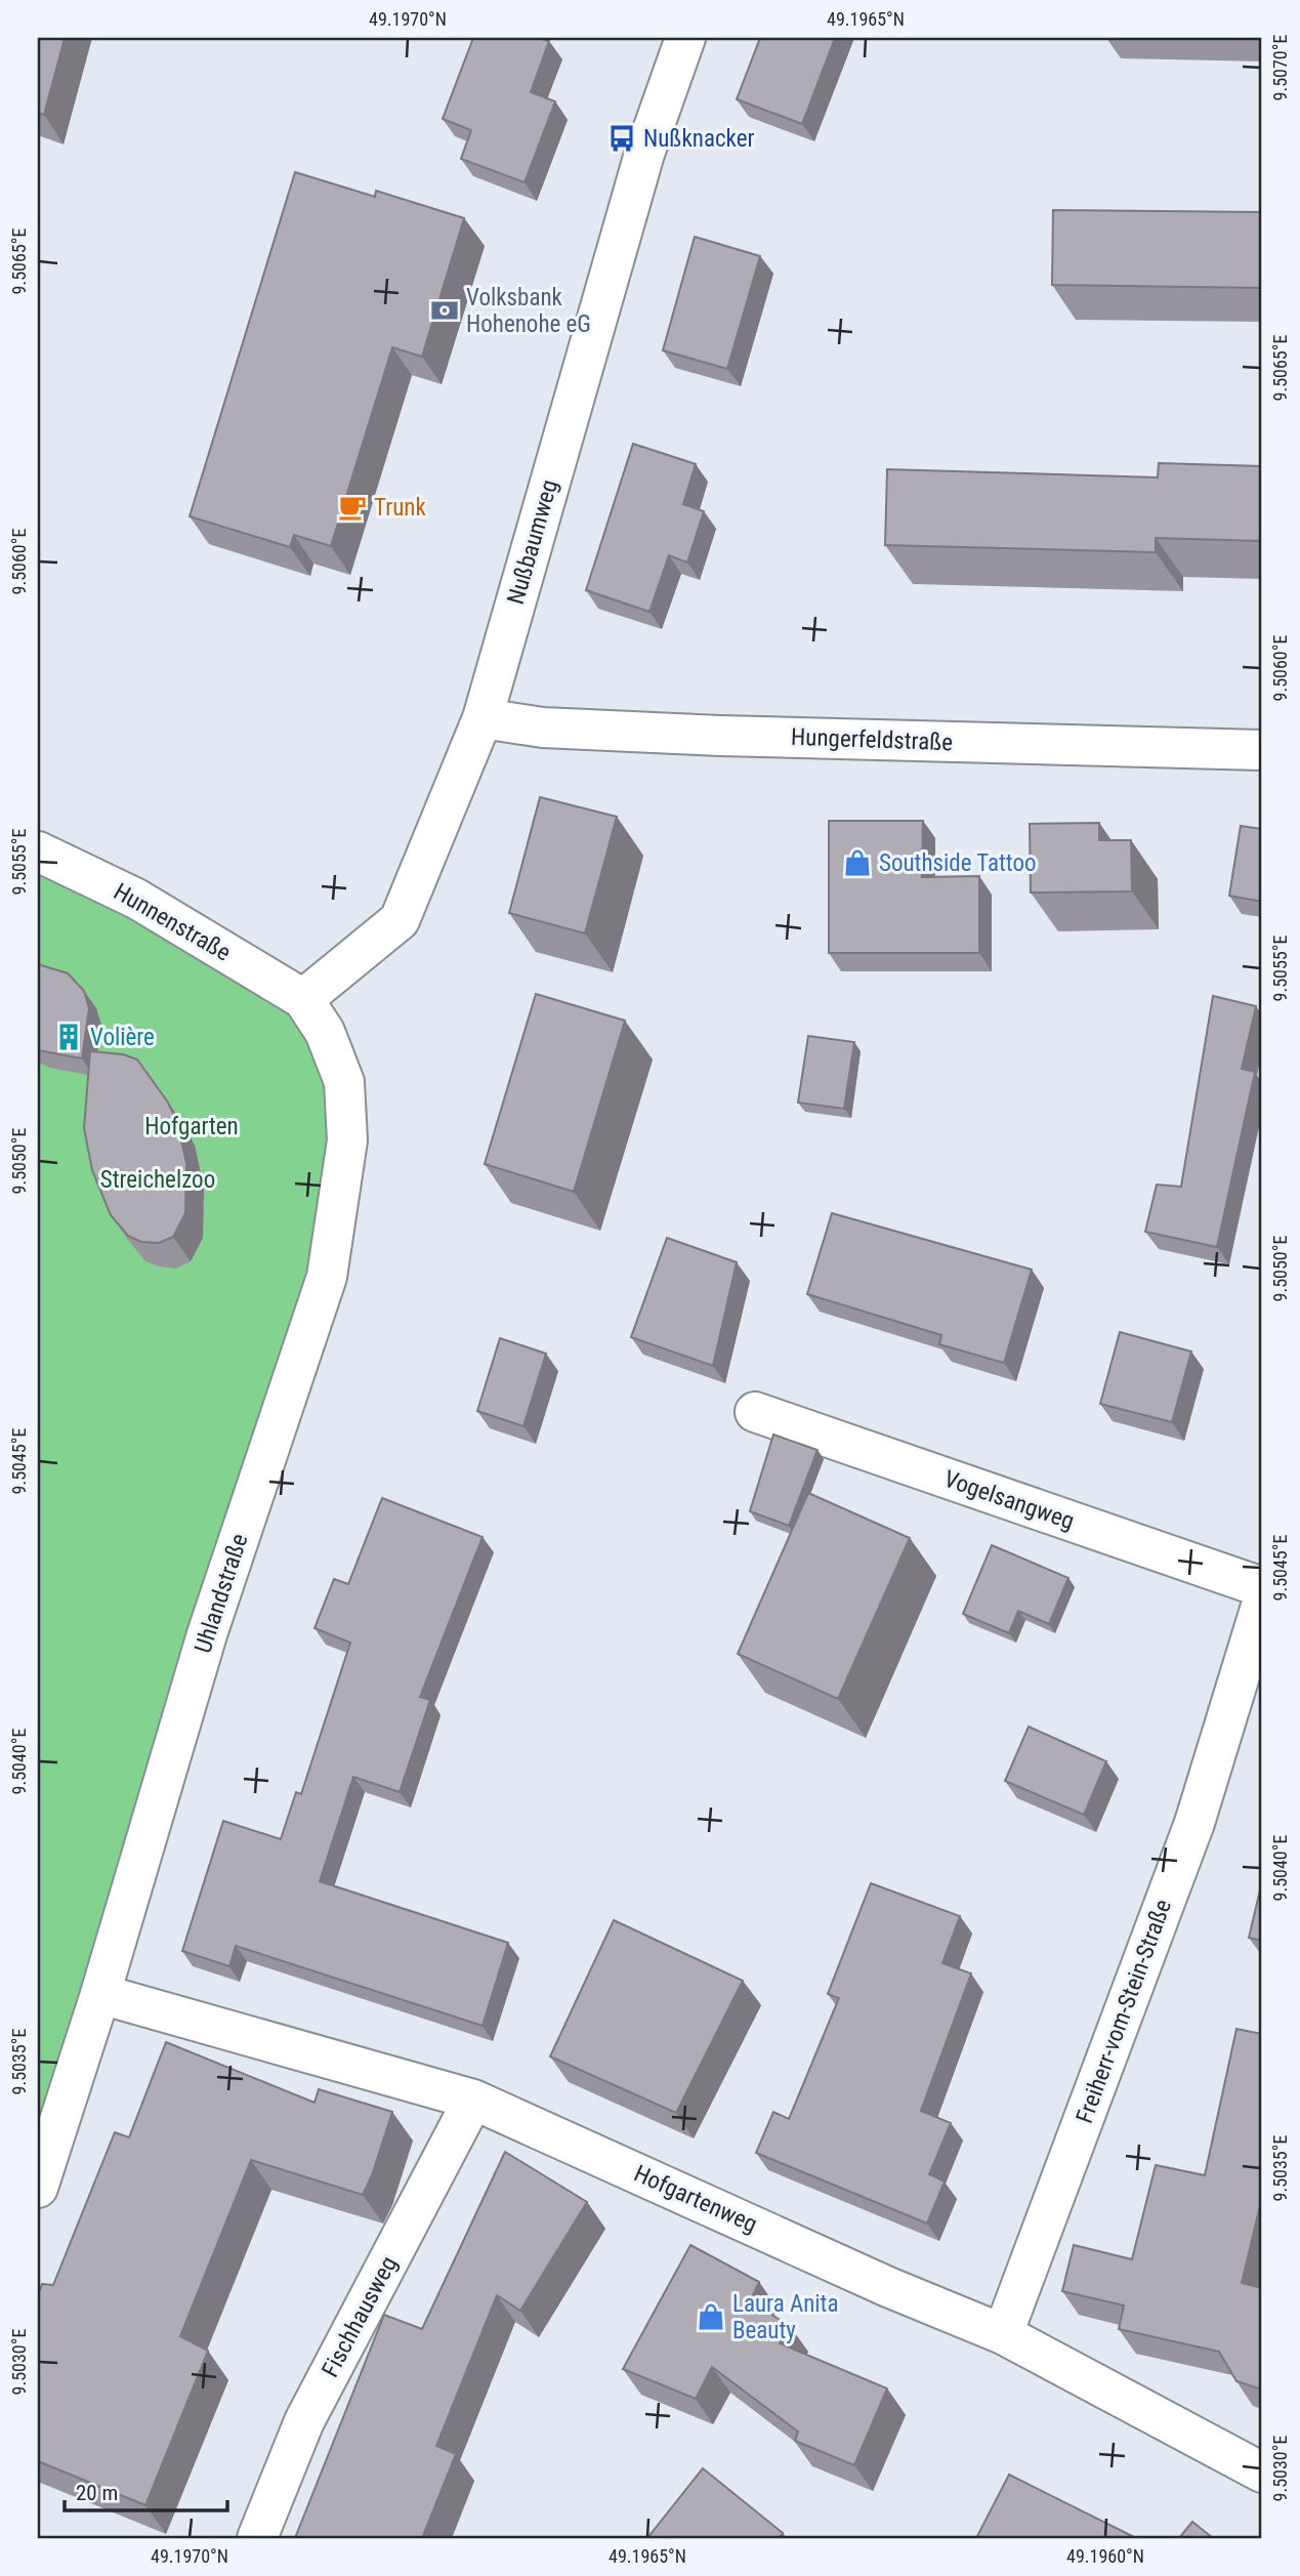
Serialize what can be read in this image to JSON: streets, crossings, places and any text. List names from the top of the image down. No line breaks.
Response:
{"streets":{"street":["Nußbaumweg","Hungerfeldstraße","Hunnenstraße","Vogelsangweg","Uhlandstraße","Freiherr-vom-Stein-Straße","Hofgartenweg","Fischhausweg"]},"crossings":[["Nußbaumweg","Hungerfeldstraße"],["Nußbaumweg","Hunnenstraße"],["Nußbaumweg","Uhlandstraße"],["Hunnenstraße","Uhlandstraße"],["Uhlandstraße","Hofgartenweg"],["Freiherr-vom-Stein-Straße","Hofgartenweg"],["Hofgartenweg","Fischhausweg"]],"parks":["Hofgarten","Streichelzoo"],"places":{"bus stop":["Nußknacker"],"bank":["Volksbank Hohenohe eG"],"cafe":["Trunk"],"shop":["Southside Tattoo","Laura Anita Beauty"],"building":["Volière"]},"scale_bar":"20 m","coordinates":["49.1970°N","49.1965°N","9.5070°E","9.5065°E","9.5060°E","9.5055°E","9.5050°E","9.5045°E","9.5040°E","9.5035°E","9.5030°E","49.1960°N"]}
